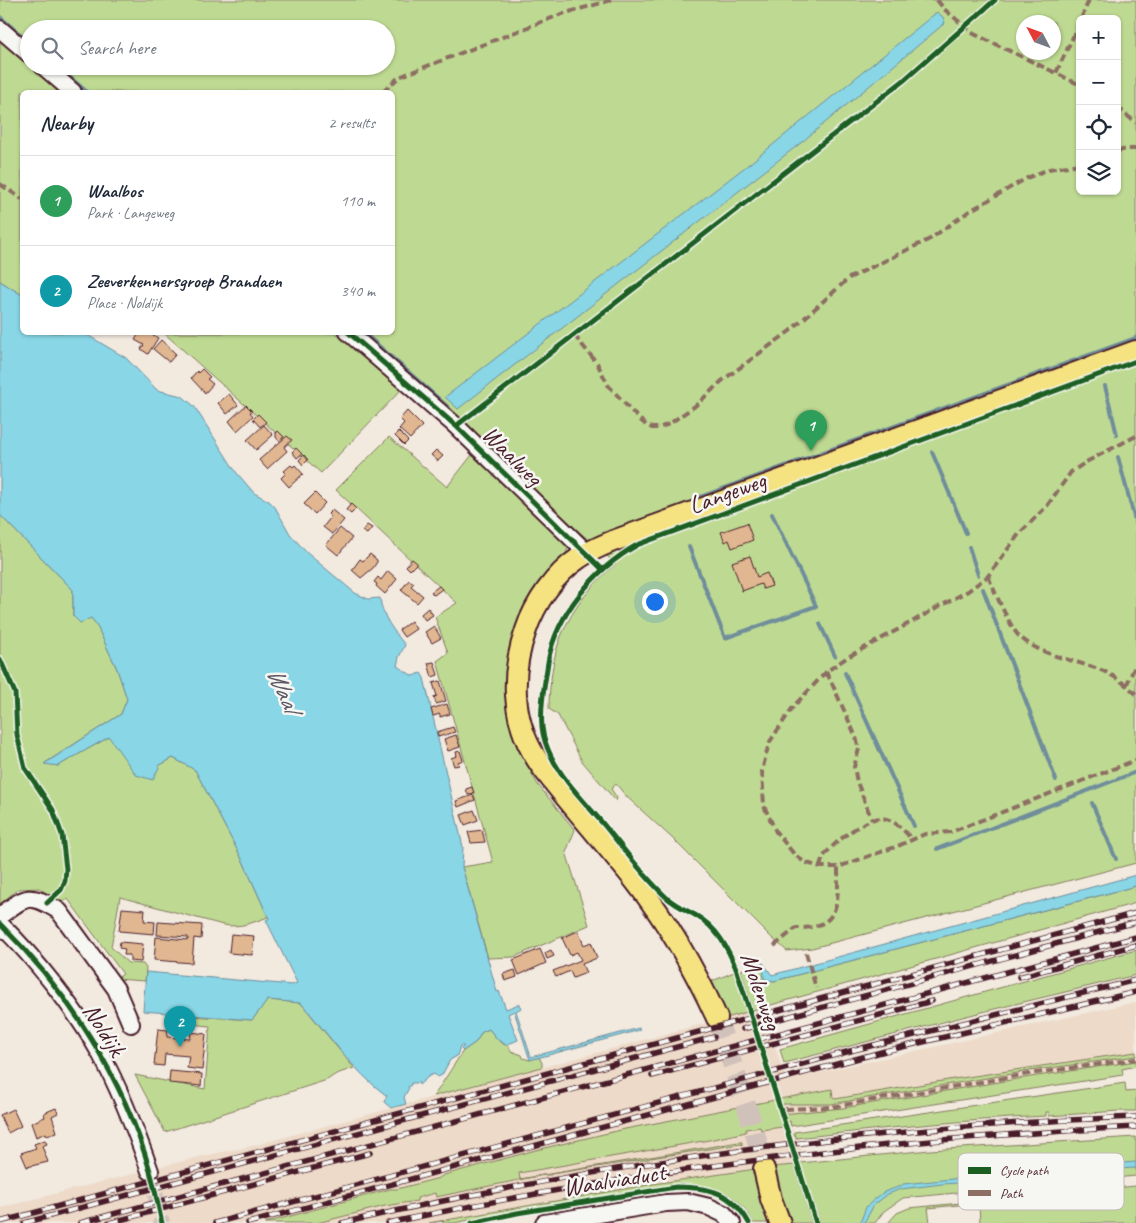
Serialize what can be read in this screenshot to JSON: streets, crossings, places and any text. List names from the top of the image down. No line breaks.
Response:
{"streets":{"main road":["Langeweg","Molenweg"],"street":["Waalweg","Noldijk","Waalviaduct"]},"crossings":[["Waalweg","Langeweg"],["Langeweg","Molenweg"]],"water":["Waal"],"legend":["Cycle path","Path"],"north":"top left","page":{"map_buttons":["+","−"],"search":"Search here","heading":["Nearby","2 results"],"list":[{"mark":"1","name":"Waalbos","note":"Park · Langeweg","value":"110 m"},{"mark":"2","name":"Zeeverkennersgroep Brandaen","note":"Place · Noldijk","value":"340 m"}],"pins":["1","2"]}}
